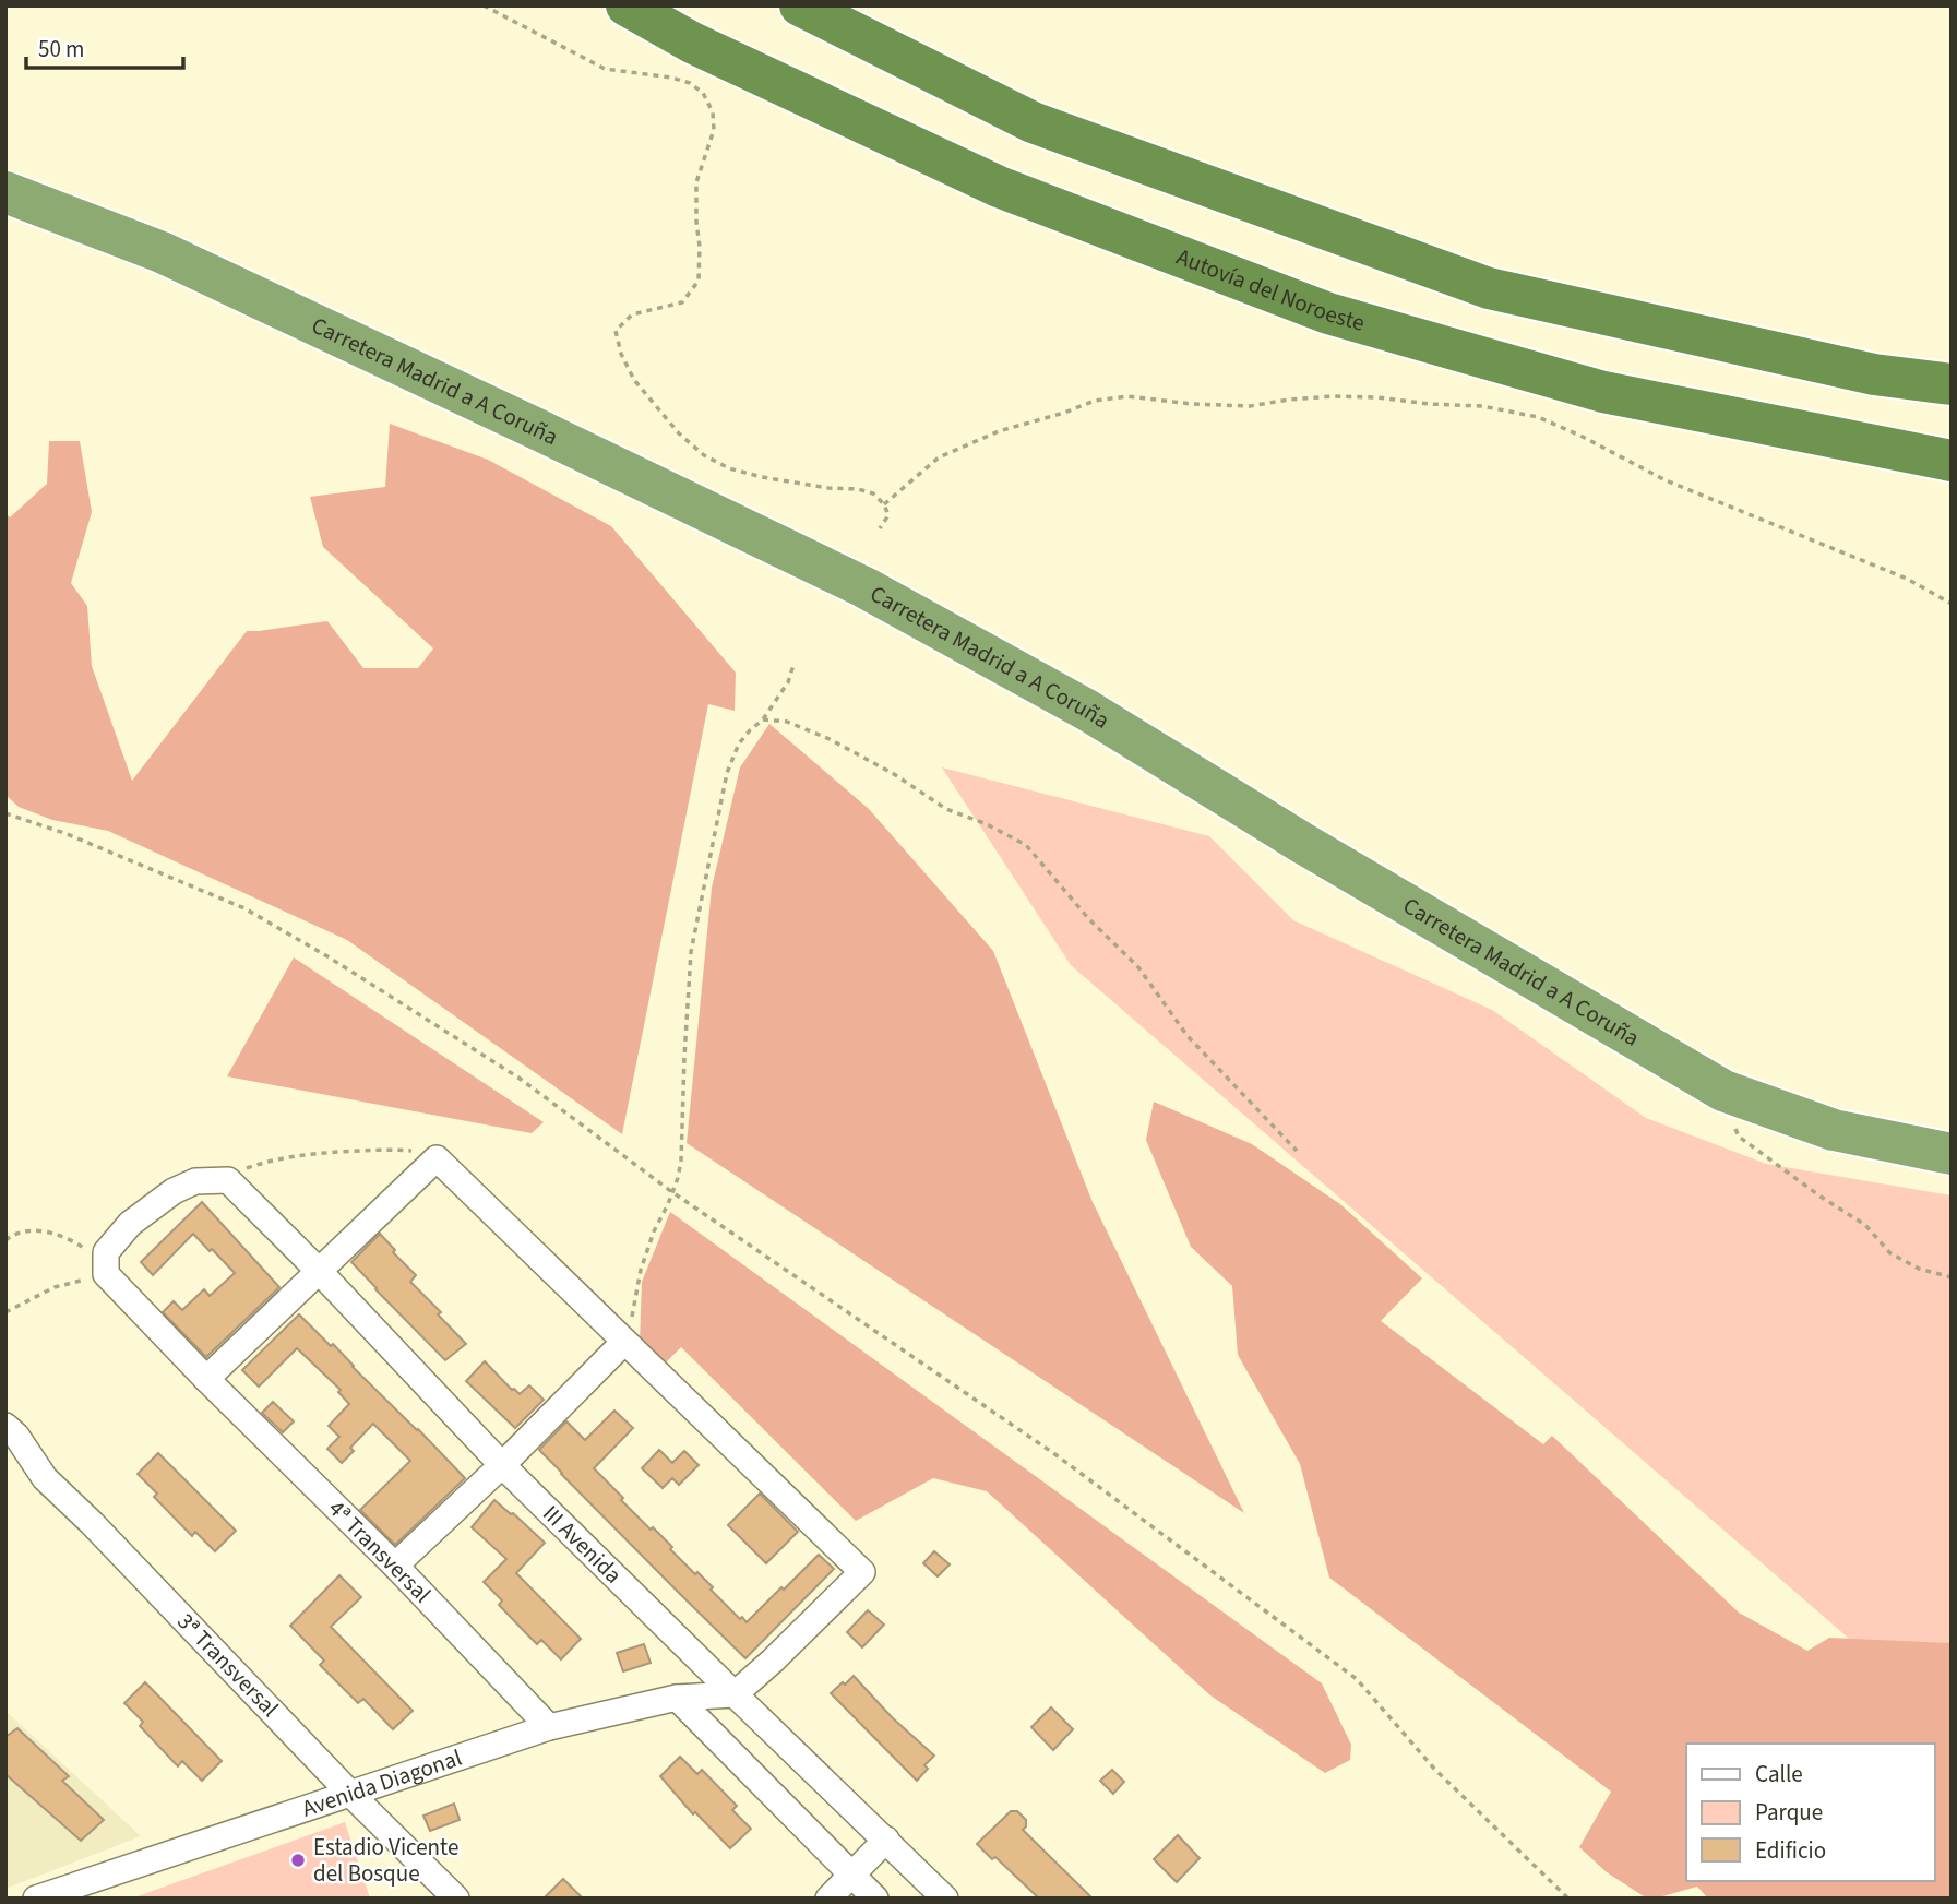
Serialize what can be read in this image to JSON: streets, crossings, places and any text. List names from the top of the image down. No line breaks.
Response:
{"streets":{"highway":["Autovía del Noroeste","Carretera Madrid a A Coruña"],"street":["III Avenida","4ª Transversal","3ª Transversal","Avenida Diagonal"]},"crossings":[["III Avenida","Avenida Diagonal"],["4ª Transversal","Avenida Diagonal"],["3ª Transversal","Avenida Diagonal"]],"places":["Estadio Vicente del Bosque"],"legend":["Calle","Parque","Edificio"],"scale_bar":"50 m"}
